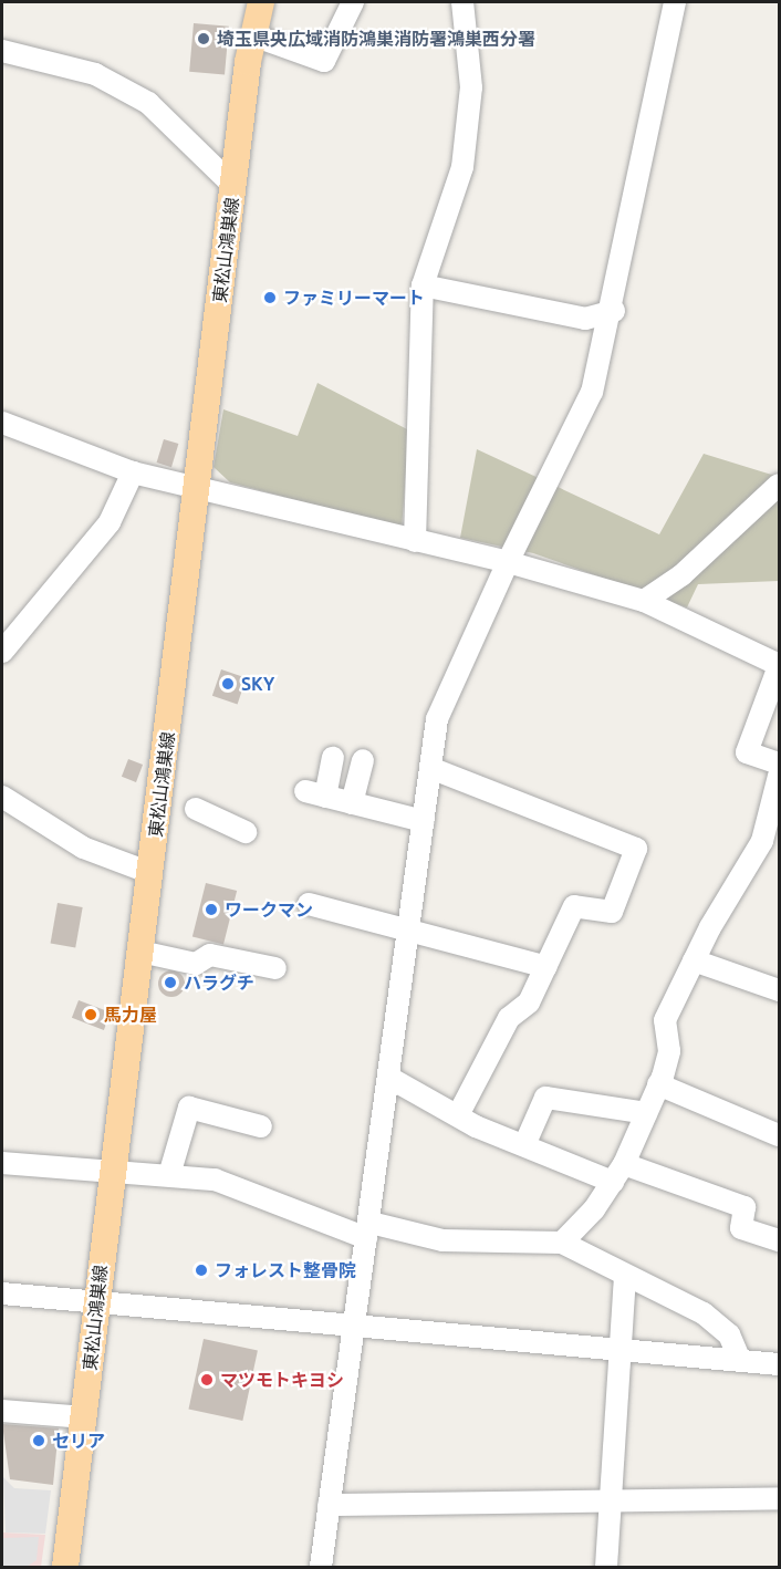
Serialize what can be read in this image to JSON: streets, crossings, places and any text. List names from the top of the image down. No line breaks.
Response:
{"streets":{"main road":["東松山鴻巣線"]},"places":["埼玉県央広域消防鴻巣消防署鴻巣西分署","ファミリーマート","SKY","ワークマン","ハラグチ","馬力屋","フォレスト整骨院","マツモトキヨシ","セリア"]}
